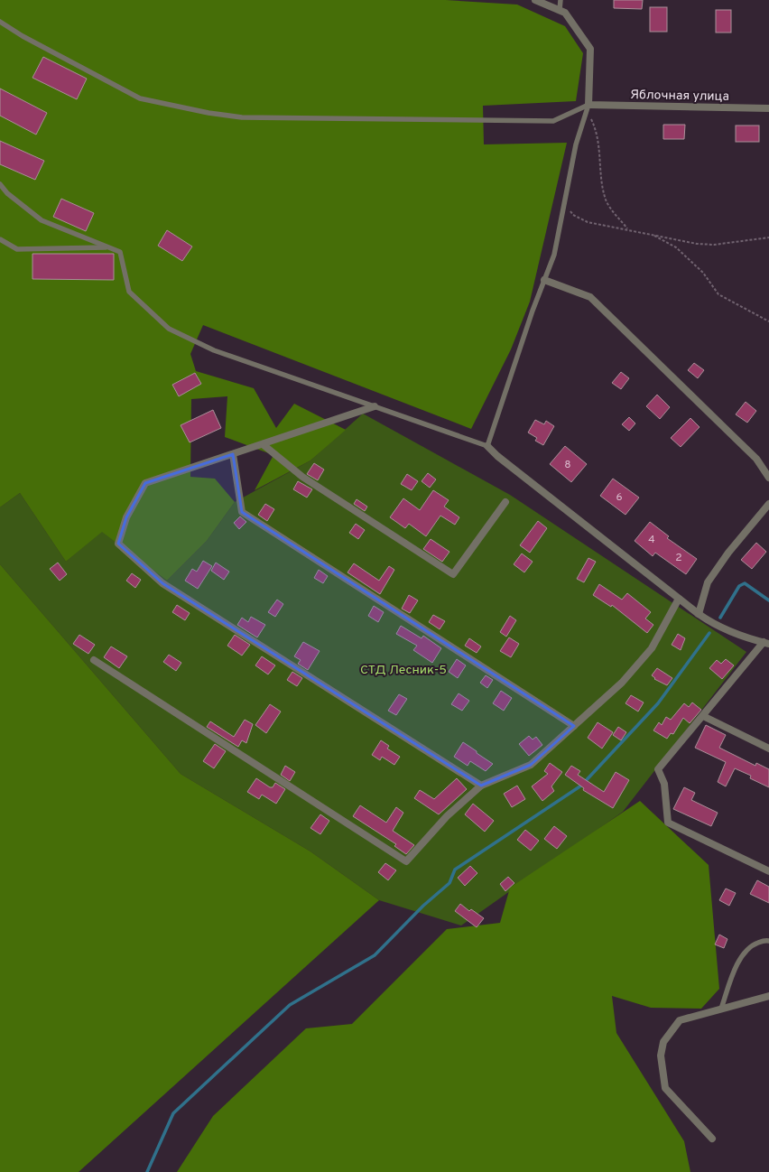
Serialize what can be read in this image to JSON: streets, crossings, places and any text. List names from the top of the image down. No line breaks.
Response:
{"streets":{"street":["Яблочная улица"]},"parks":["СТД Лесник-5"],"house_numbers":["8","6","4","2"]}
